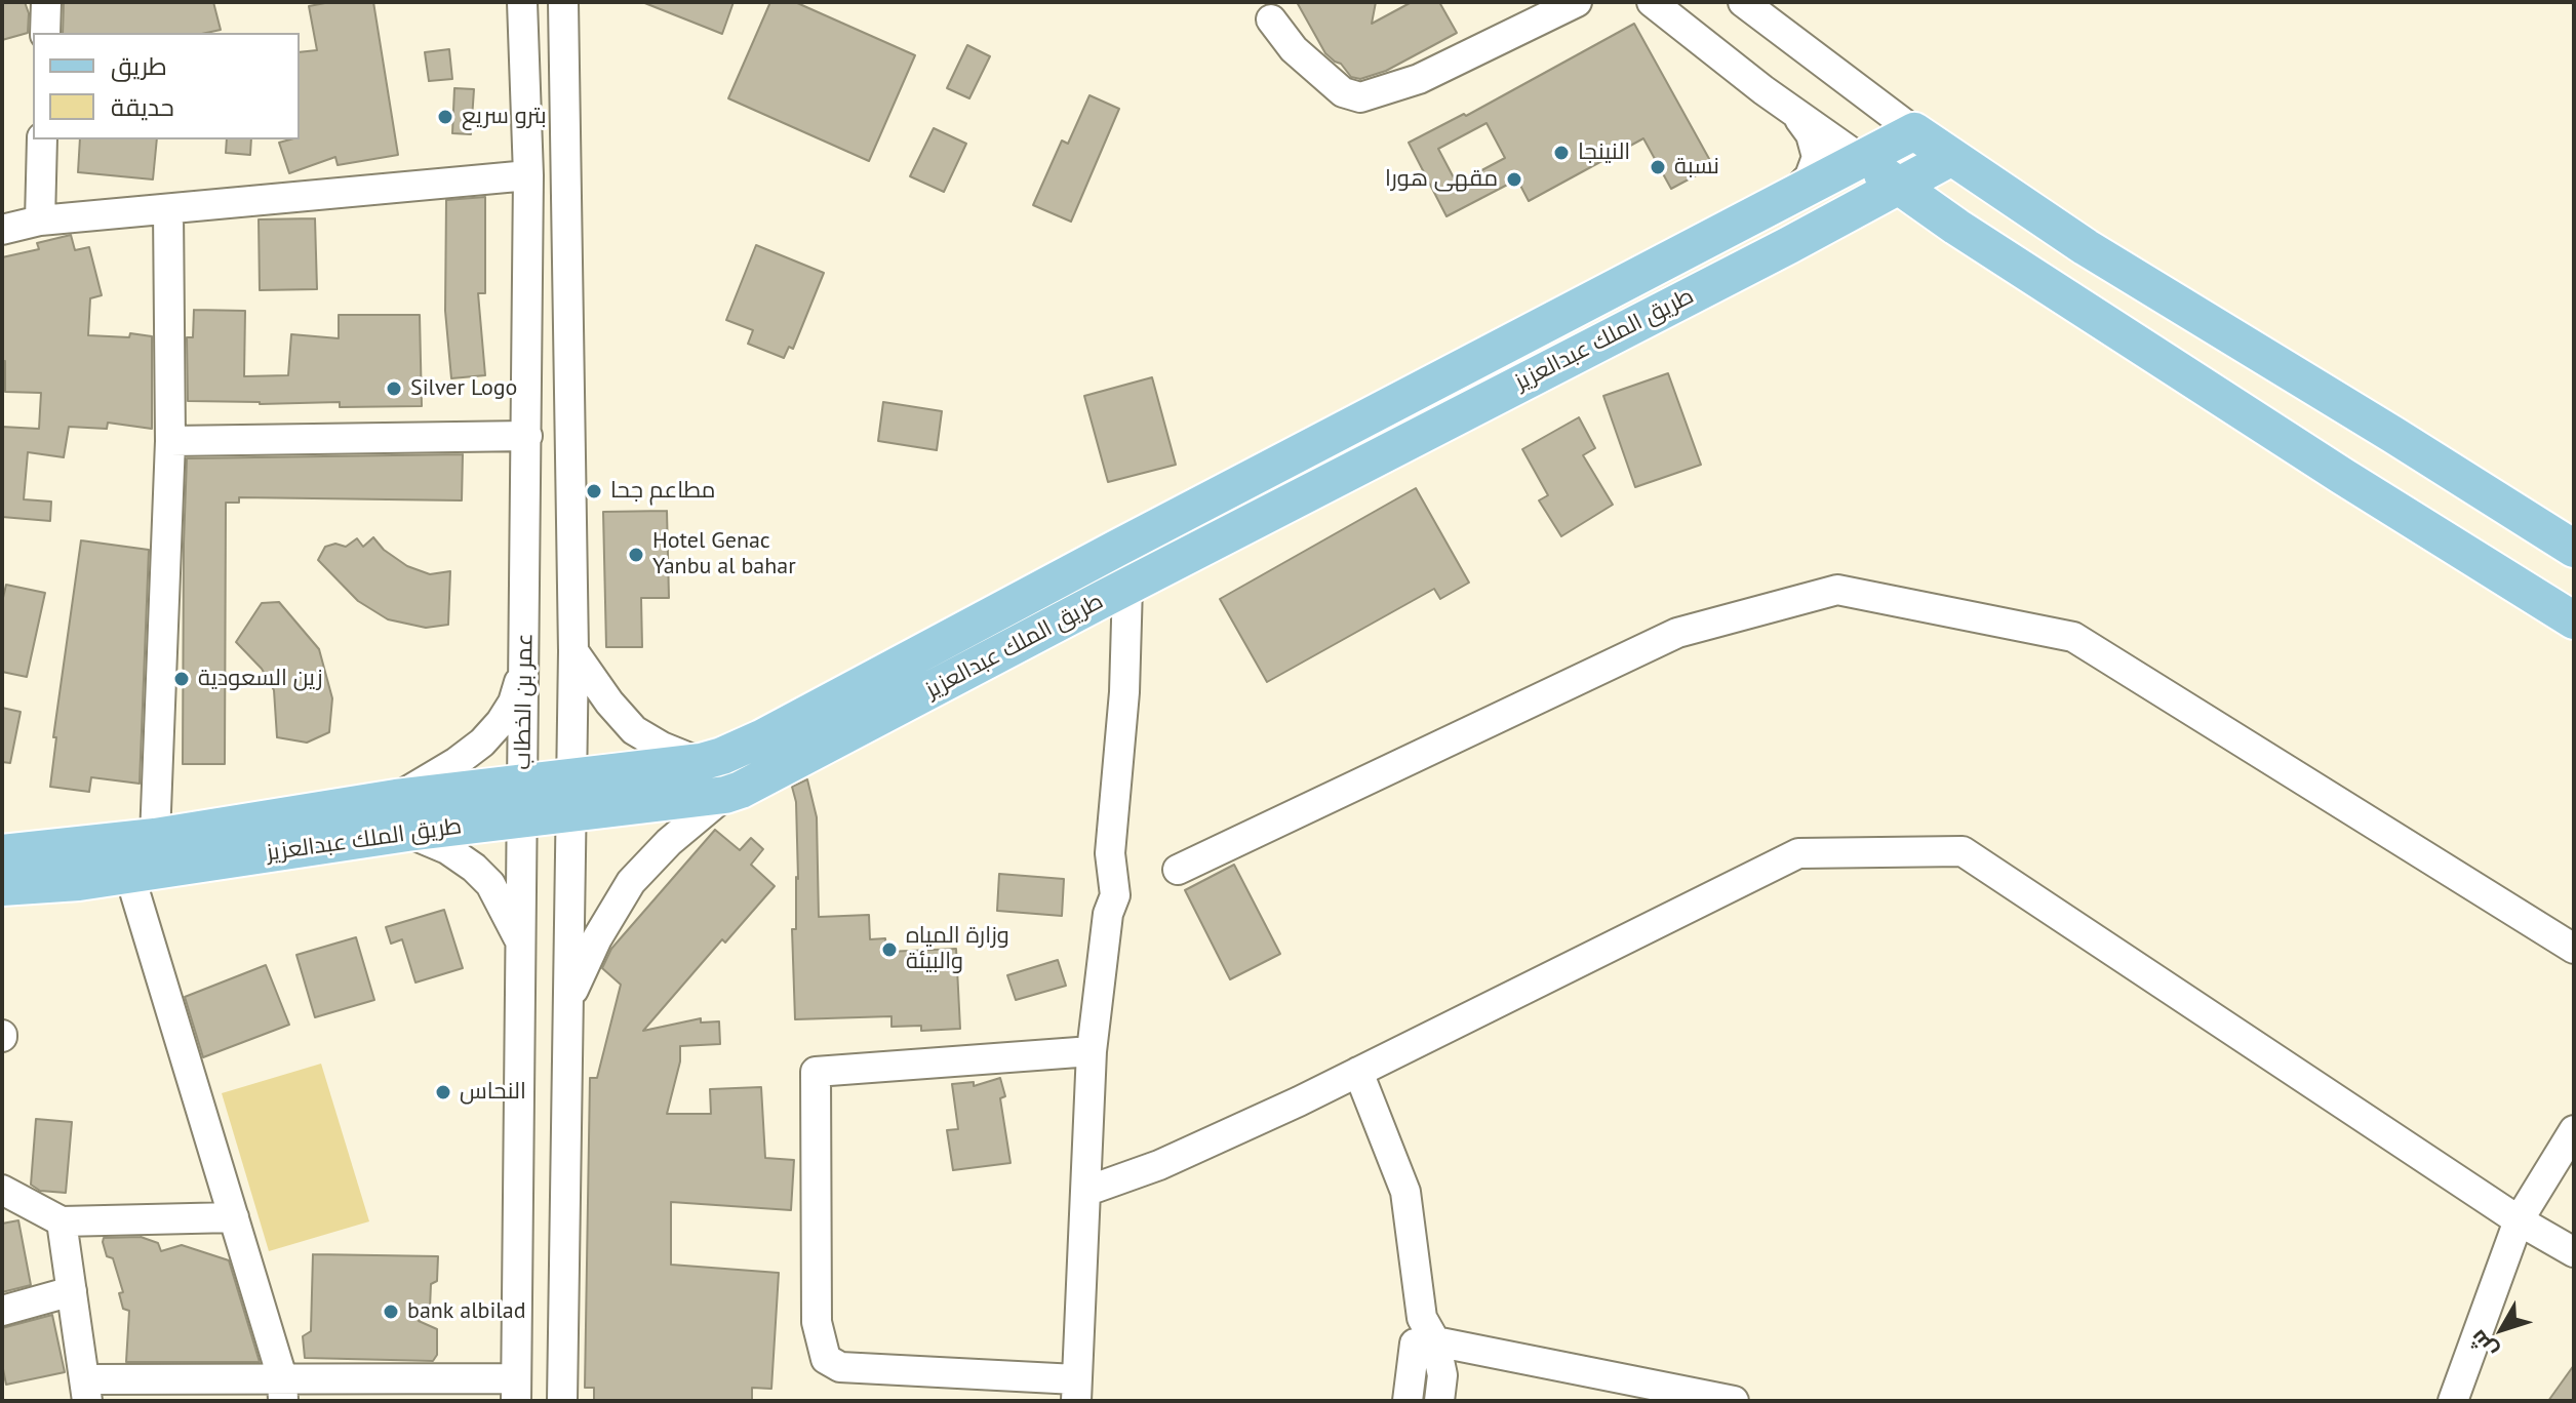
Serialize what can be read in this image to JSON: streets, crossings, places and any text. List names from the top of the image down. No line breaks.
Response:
{"streets":{"main road":["طريق الملك عبدالعزيز"],"street":["عمر بن الخطاب"]},"crossings":[["طريق الملك عبدالعزيز","عمر بن الخطاب"]],"places":["بترو سريع","النينجا","نسبة","مقهى هورا","Silver Logo","مطاعم جحا","Hotel Genac Yanbu al bahar","زين السعودية","وزارة المياه والبيئة","النحاس","bank albilad"],"legend":["طريق","حديقة"],"north":"bottom left"}
